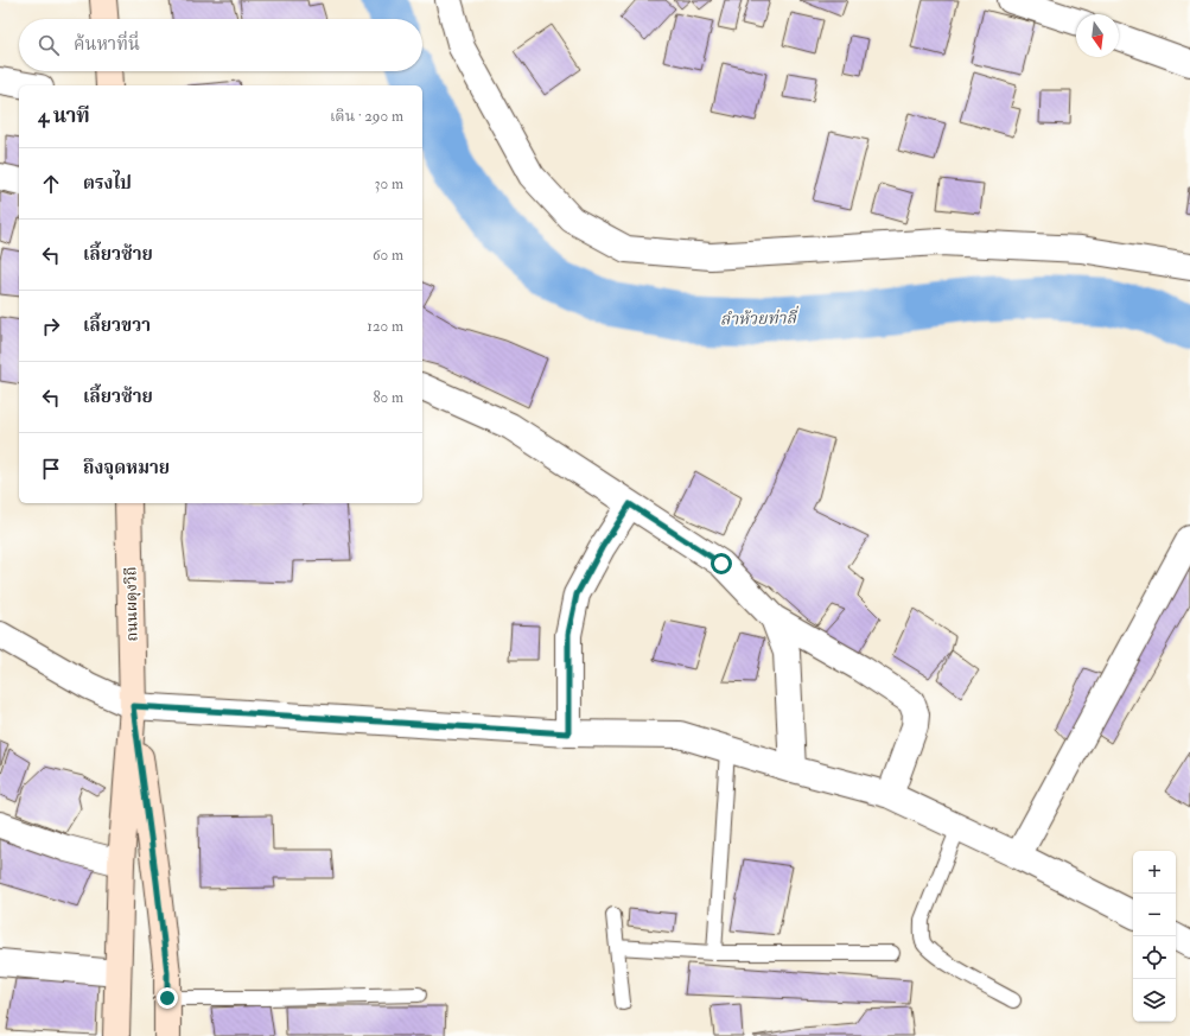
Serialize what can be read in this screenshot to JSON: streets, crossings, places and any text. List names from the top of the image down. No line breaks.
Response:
{"streets":{"main road":["ถนนผดุงวิถี"]},"water":["ลำห้วยท่าลี่"],"north":"bottom","page":{"search":"ค้นหาที่นี่","heading":["4 นาที","เดิน · 290 m"],"list":[["ตรงไป","30 m"],["เลี้ยวซ้าย","60 m"],["เลี้ยวขวา","120 m"],["เลี้ยวซ้าย","80 m"],"ถึงจุดหมาย"],"map_buttons":["+","−"]}}
